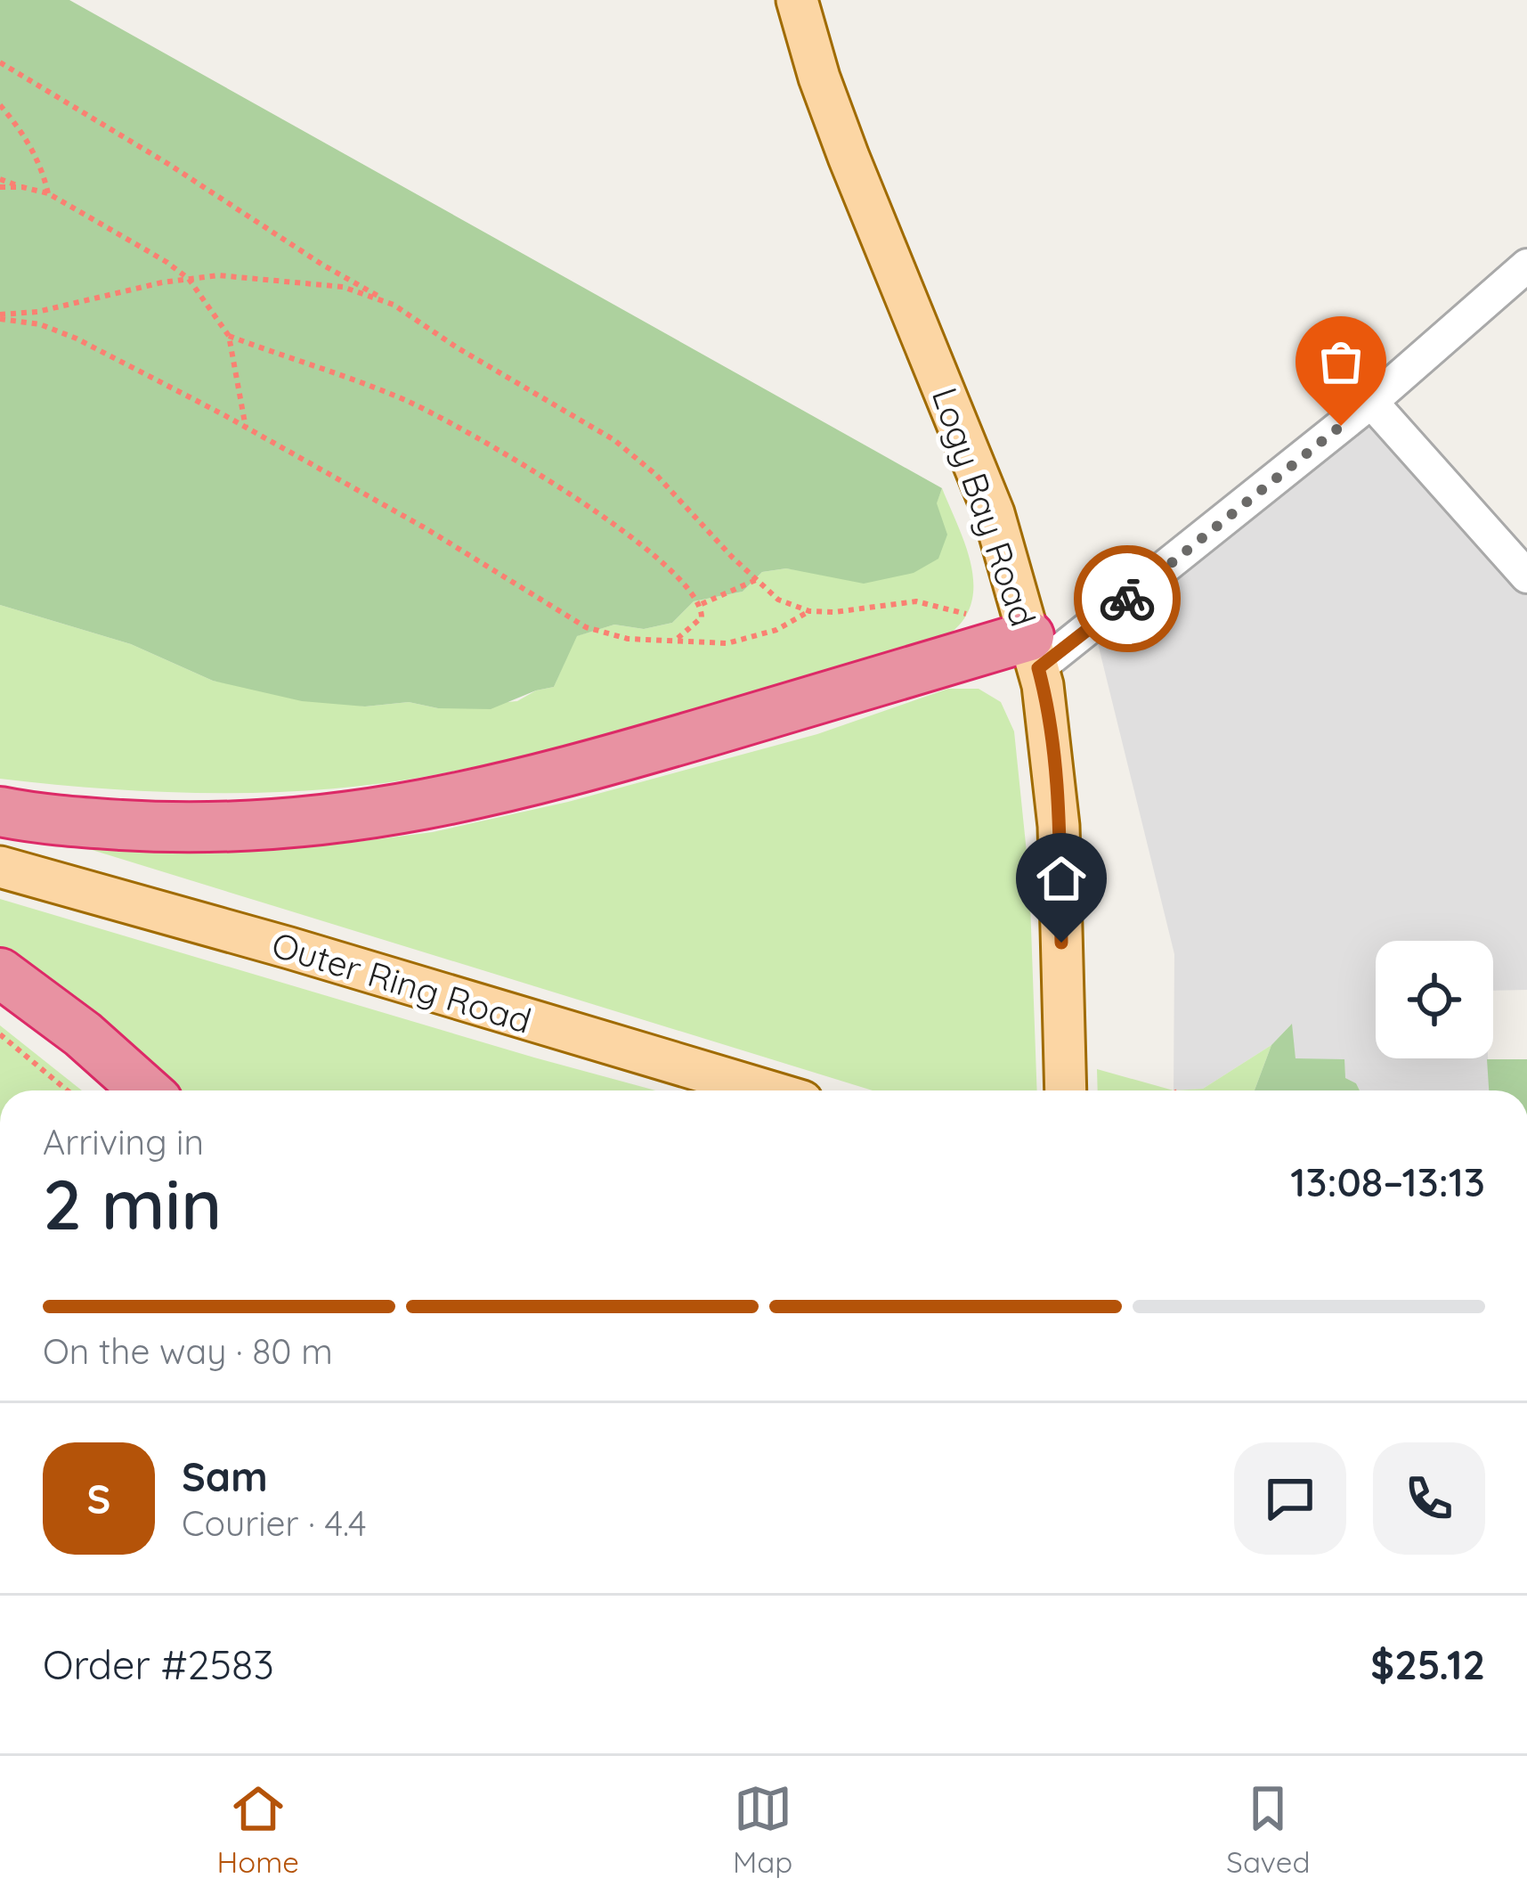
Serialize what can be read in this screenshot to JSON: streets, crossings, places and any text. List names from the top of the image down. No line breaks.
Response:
{"streets":{"main road":["Logy Bay Road","Outer Ring Road"]},"page":{"heading":["2 min","Arriving in","13:08–13:13"],"panel":["Sam","Courier · 4.4","Order #2583","$25.12"],"bar":"On the way · 80 m","round":"S","tabs":["Home","Map","Saved"]}}
